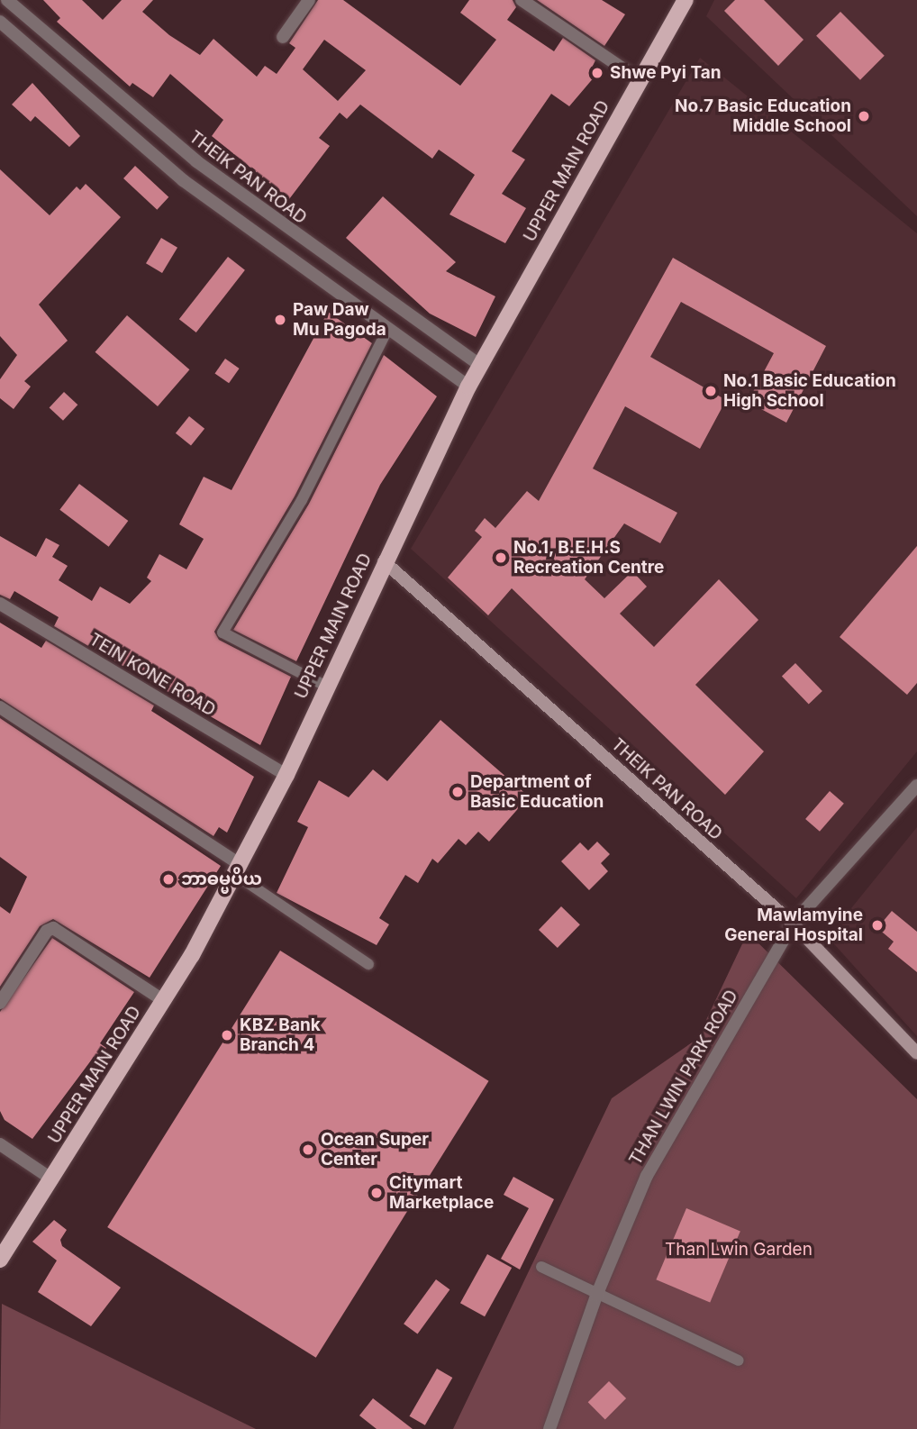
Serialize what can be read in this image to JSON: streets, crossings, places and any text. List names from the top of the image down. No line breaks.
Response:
{"streets":{"main road":["UPPER MAIN ROAD","THEIK PAN ROAD"],"street":["TEIN KONE ROAD","THAN LWIN PARK ROAD"]},"crossings":[["UPPER MAIN ROAD","THEIK PAN ROAD"],["UPPER MAIN ROAD","TEIN KONE ROAD"],["THEIK PAN ROAD","THAN LWIN PARK ROAD"]],"parks":["Than Lwin Garden"],"places":["Shwe Pyi Tan","No.7 Basic Education Middle School","Paw Daw Mu Pagoda","No.1 Basic Education High School","No.1, B.E.H.S Recreation Centre","Department of Basic Education","ဘာဓမ္မပိယ","Mawlamyine General Hospital","KBZ Bank Branch 4","Ocean Super Center","Citymart Marketplace"]}
